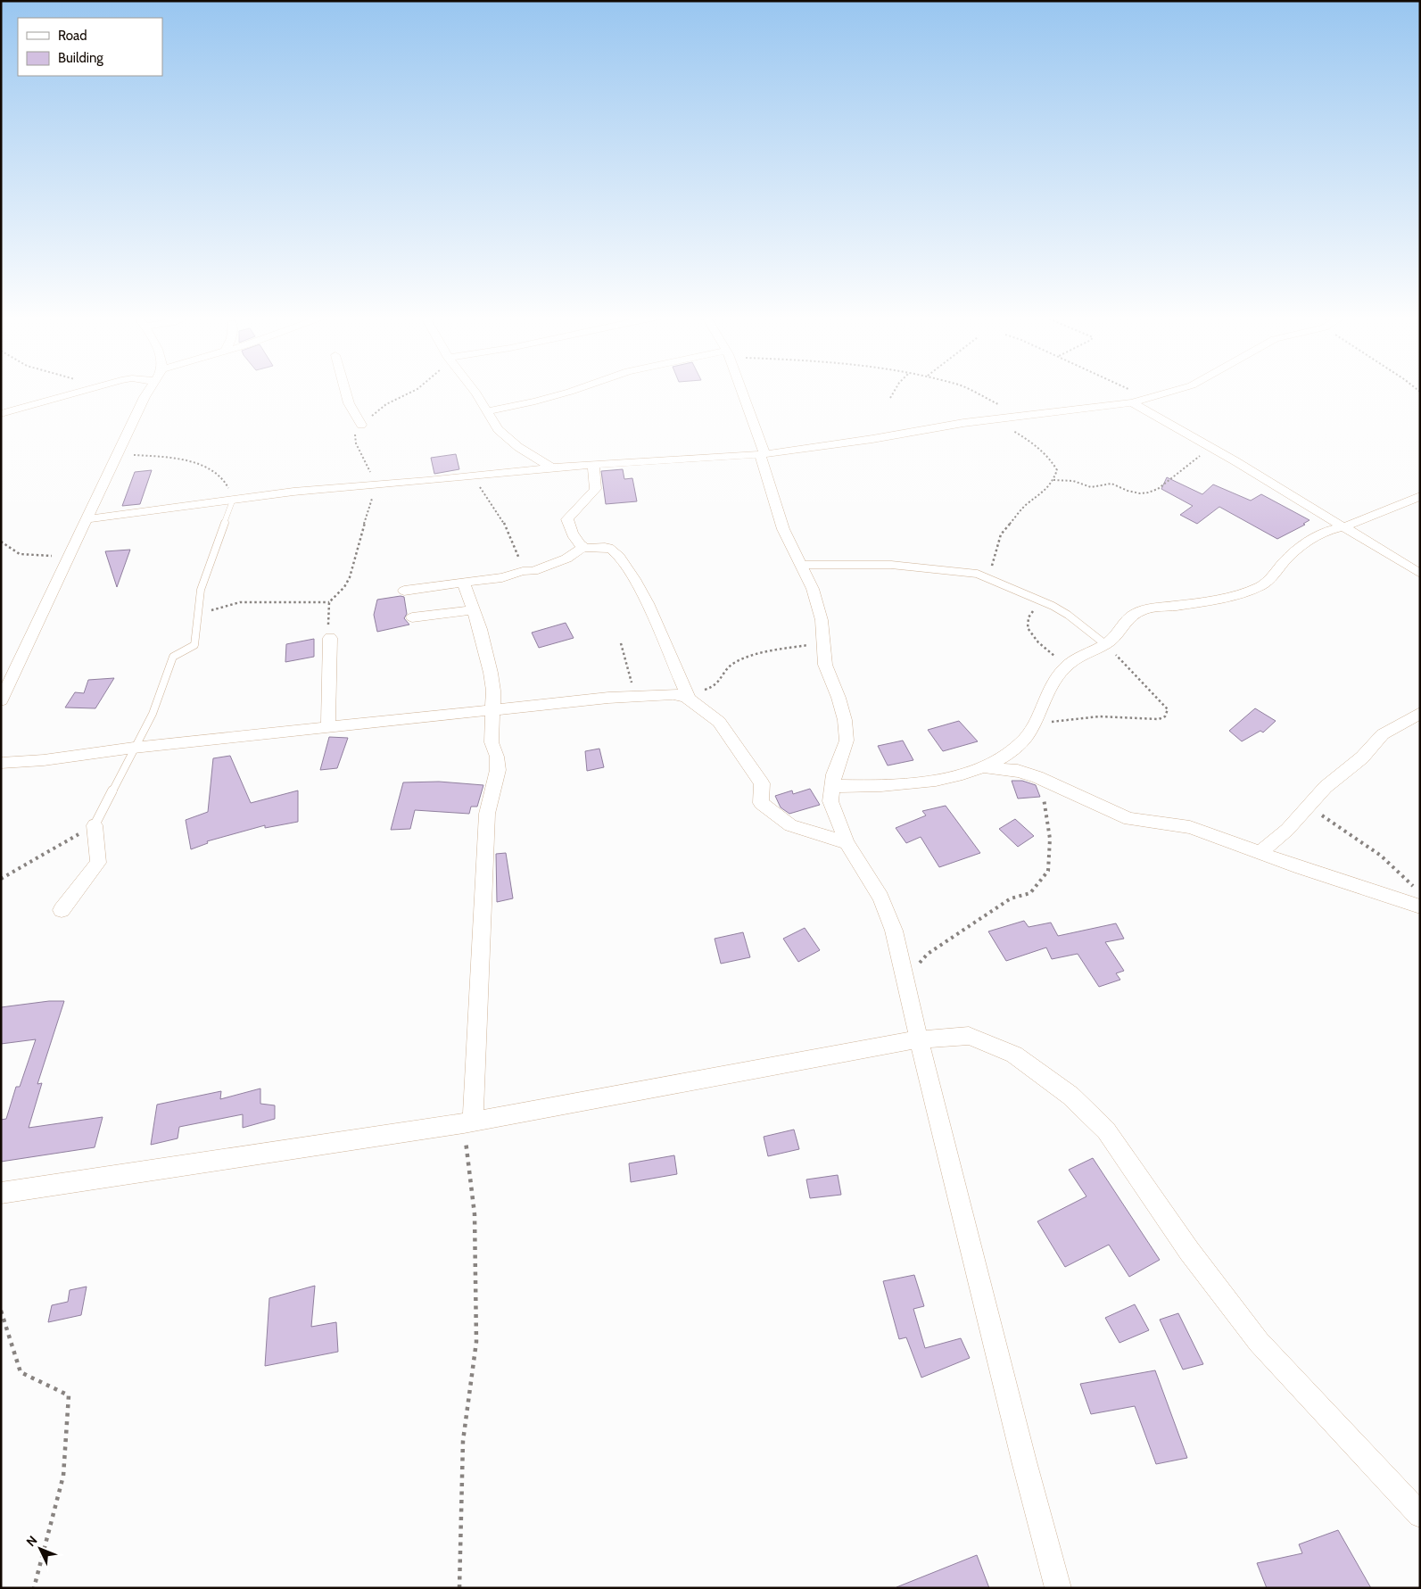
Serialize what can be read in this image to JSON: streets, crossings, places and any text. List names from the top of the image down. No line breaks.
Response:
{"legend":["Road","Building"],"north":"top left"}
